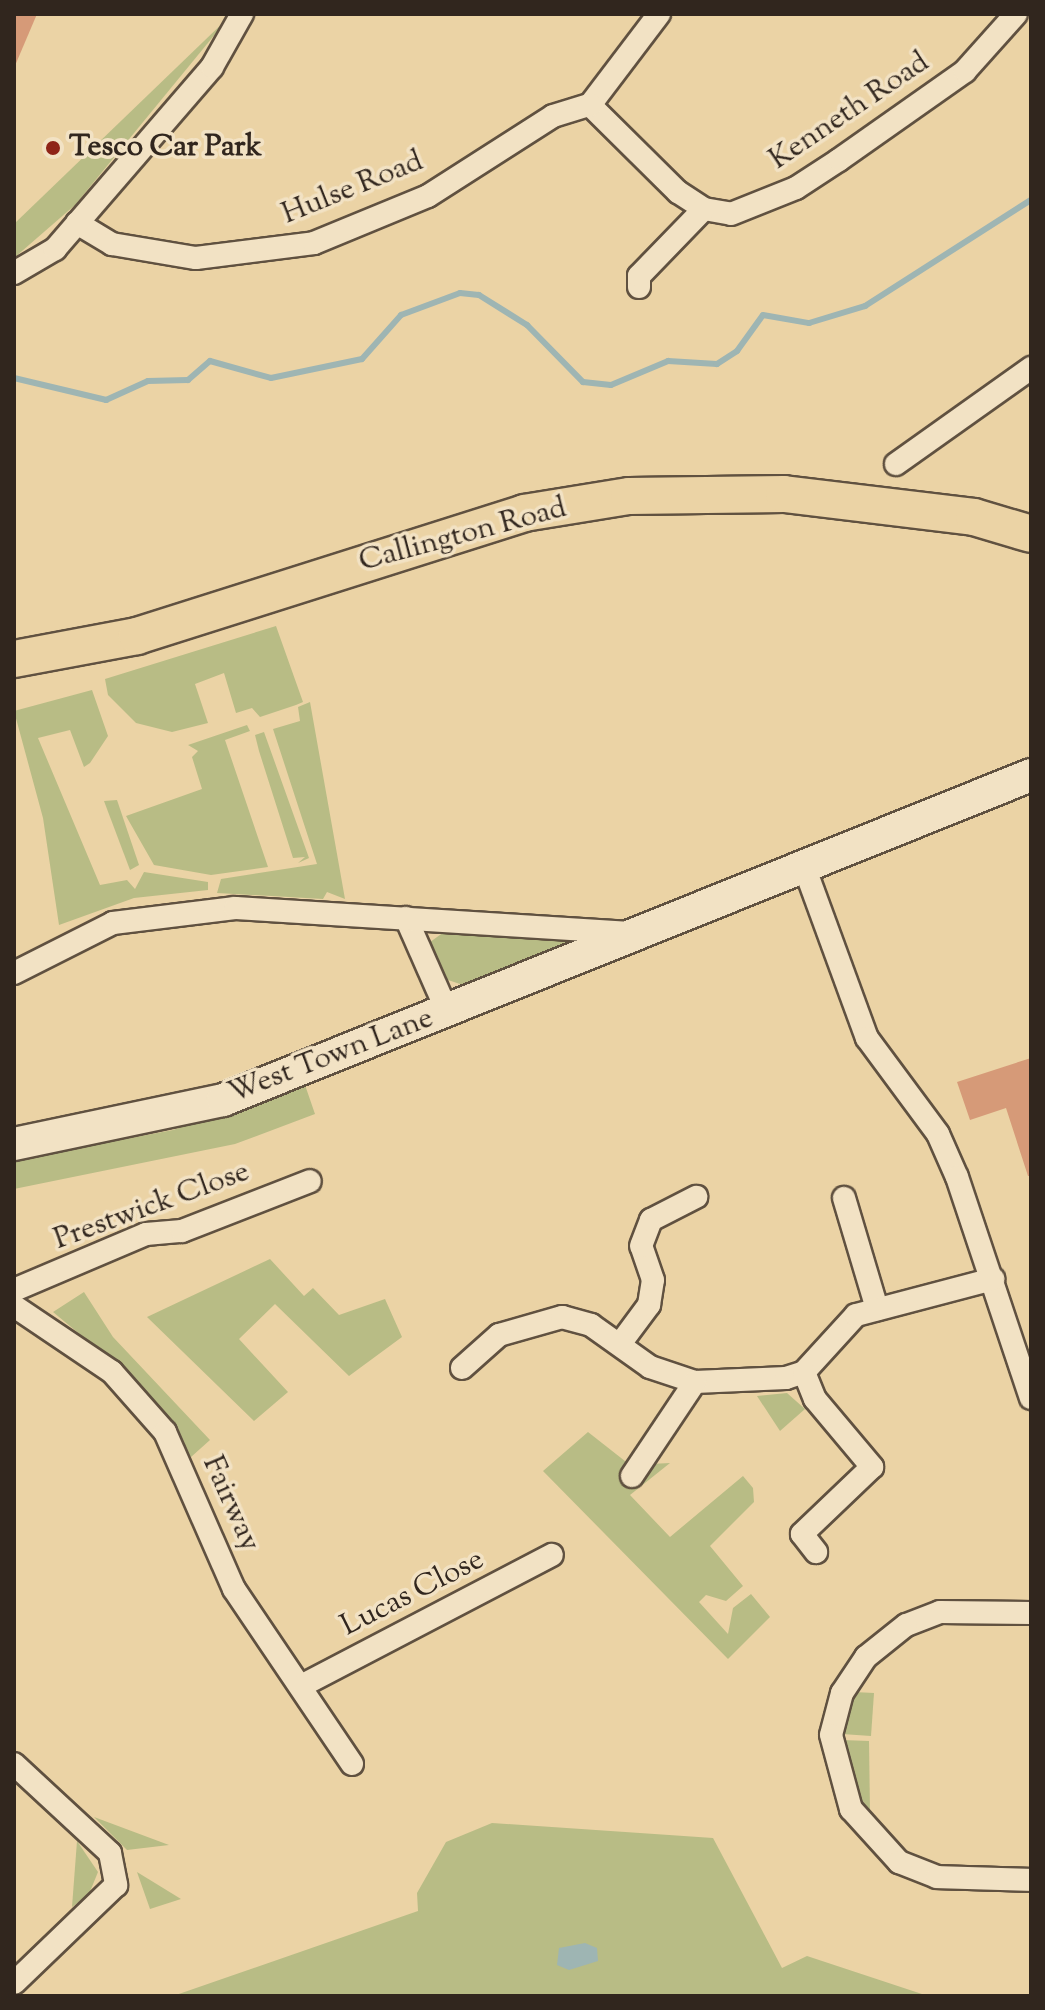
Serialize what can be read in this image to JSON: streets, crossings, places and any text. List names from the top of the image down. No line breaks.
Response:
{"streets":{"main road":["Callington Road","West Town Lane"],"street":["Kenneth Road","Hulse Road","Prestwick Close","Fairway","Lucas Close"]},"crossings":[["Fairway","Lucas Close"]],"places":["Tesco Car Park"]}
